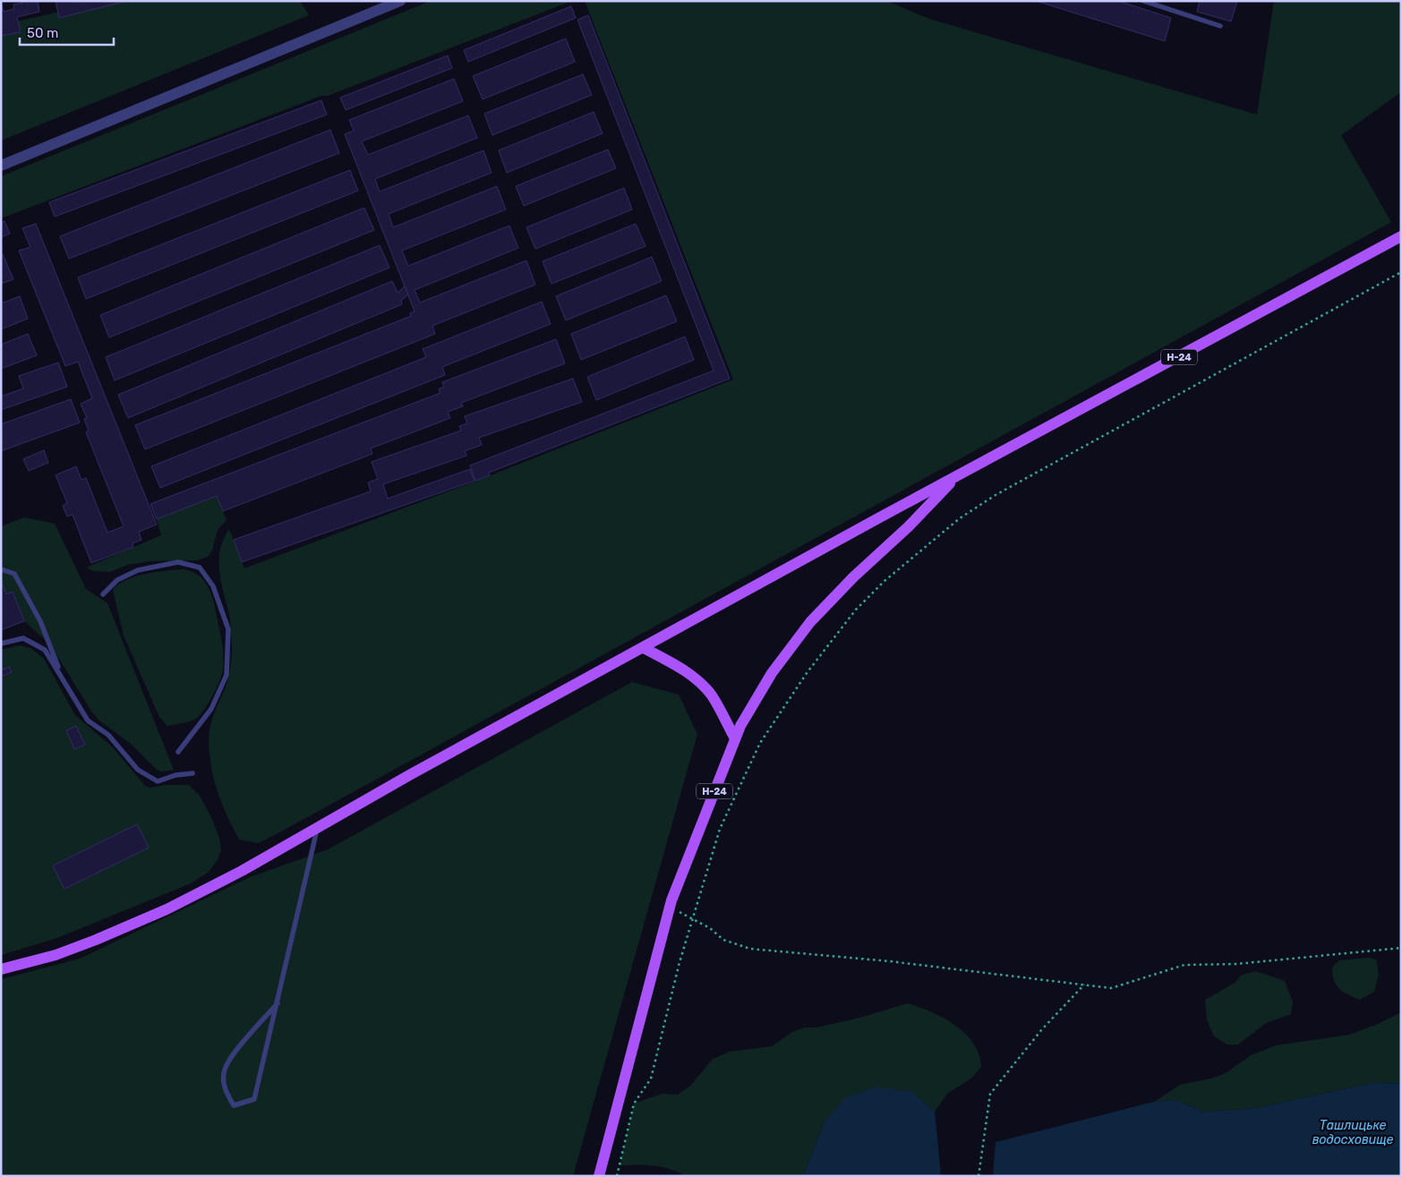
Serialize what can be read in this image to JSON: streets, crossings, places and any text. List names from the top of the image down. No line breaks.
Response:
{"streets":{"main road":["Н-24"]},"water":["Ташлицьке водосховище"],"scale_bar":"50 m"}
